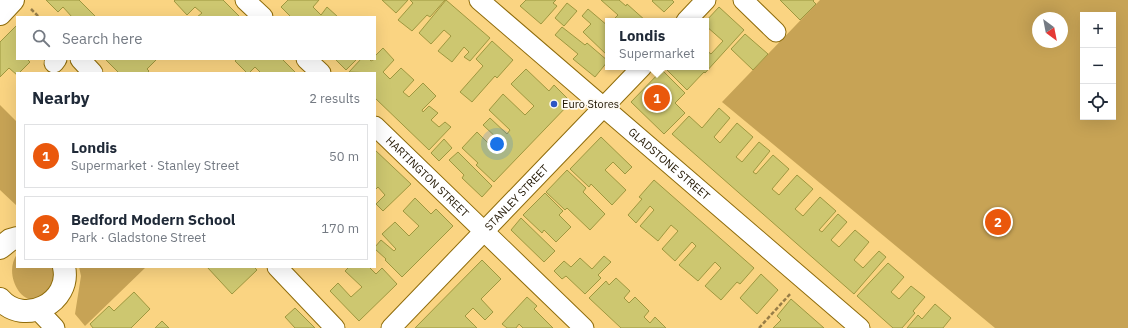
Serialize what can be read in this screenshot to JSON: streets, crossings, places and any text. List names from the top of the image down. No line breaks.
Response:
{"streets":{"street":["GLADSTONE STREET","HARTINGTON STREET","STANLEY STREET"]},"crossings":[["GLADSTONE STREET","STANLEY STREET"],["HARTINGTON STREET","STANLEY STREET"]],"places":["Euro Stores"],"north":"bottom right","page":{"map_buttons":["+","−"],"search":"Search here","popup":["Londis","Supermarket"],"heading":["Nearby","2 results"],"pins":["1","2"],"list":[{"mark":"1","name":"Londis","note":"Supermarket · Stanley Street","value":"50 m"},{"mark":"2","name":"Bedford Modern School","note":"Park · Gladstone Street","value":"170 m"}]}}
